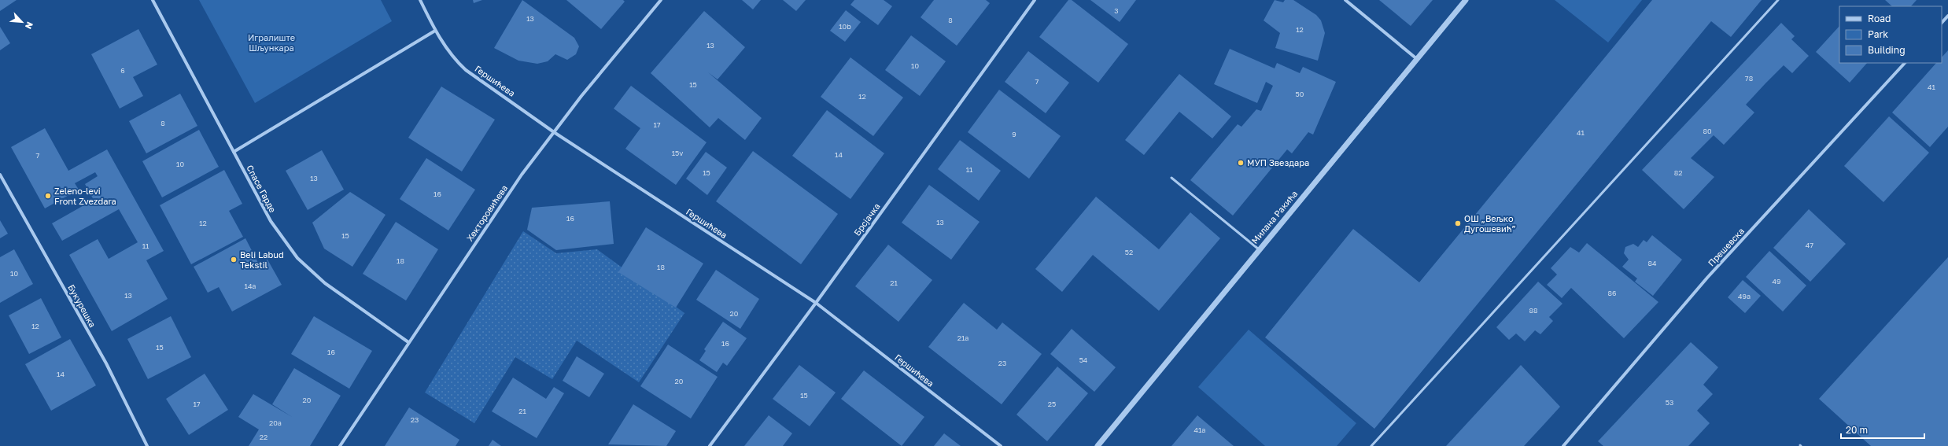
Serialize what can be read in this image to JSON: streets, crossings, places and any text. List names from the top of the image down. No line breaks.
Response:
{"streets":{"street":["Гершићева","Спасе Гарде","Хекторовићева","Милана Ракића","Брсјачка","Прешевска","Букурешка"]},"crossings":[["Гершићева","Хекторовићева"],["Гершићева","Брсјачка"],["Спасе Гарде","Хекторовићева"]],"parks":["Игралиште Шљункара"],"places":["МУП Звездара","Zeleno-levi Front Zvezdara","ОШ „Вељко Дугошевић”","Beli Labud Tekstil"],"house_numbers":["3","13","8","10b","12","13","10","6","78","7","15","41","50","12","8","17","80","41","9","15v","14","7","10","11","15","82","13","16","16","13","12","15","47","11","52","18","84","18","10","49","21","14a","86","13","49a","88","20","12","21a","16","15","16","54","23","14","20","15","20","53","17","25","21","23","20a","41a","22"],"legend":["Road","Park","Building"],"scale_bar":"20 m","north":"bottom right"}
